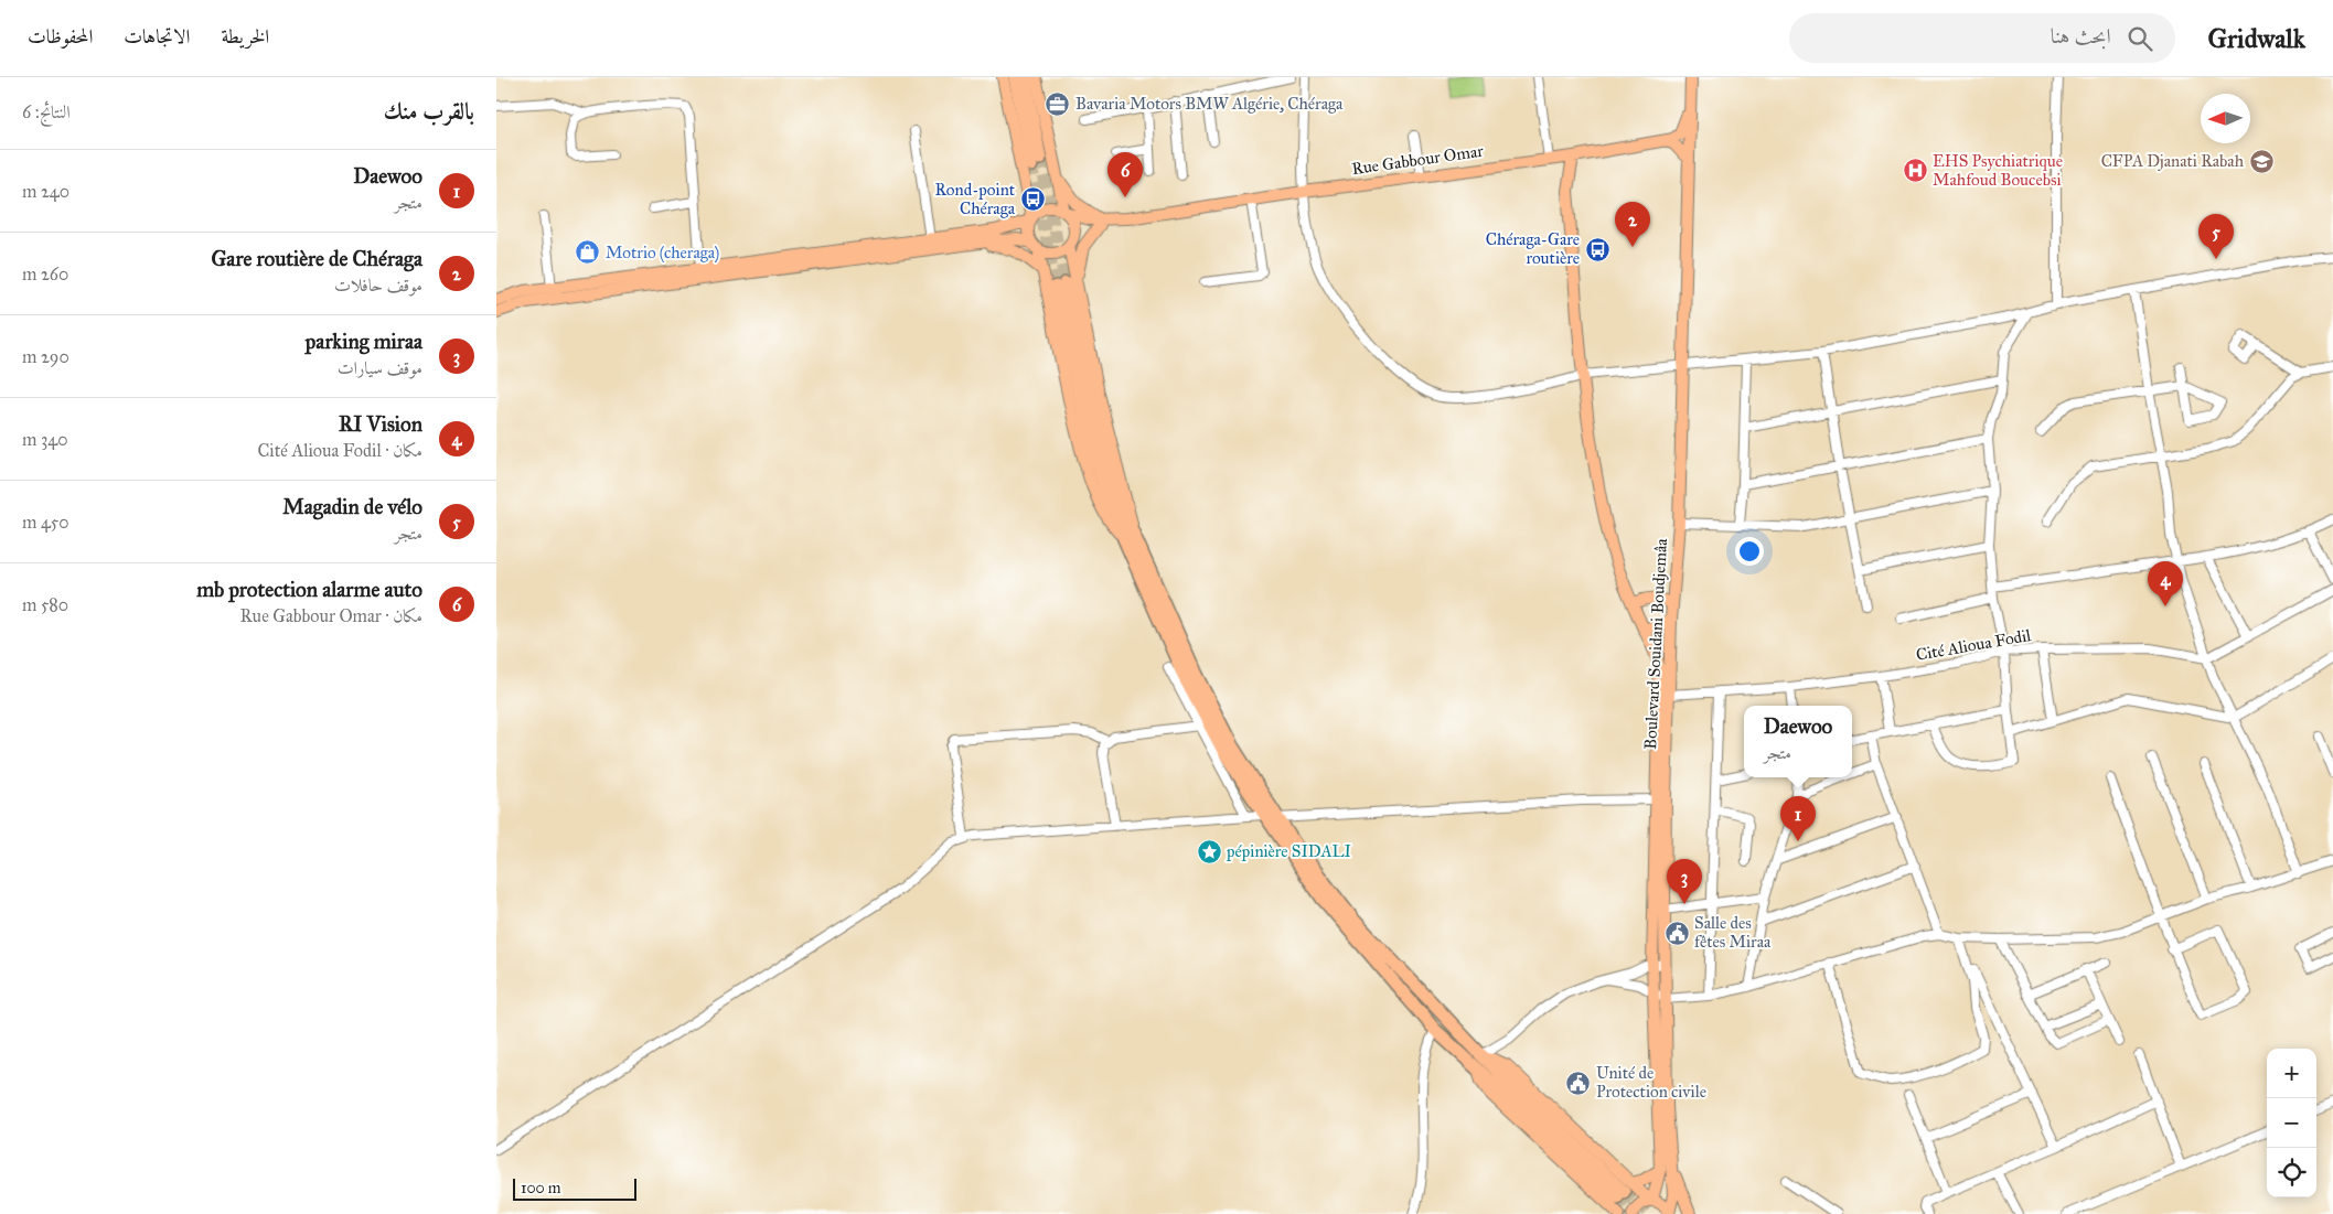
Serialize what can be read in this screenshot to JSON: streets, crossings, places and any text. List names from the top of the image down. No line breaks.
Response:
{"streets":{"main road":["Rue Gabbour Omar","Boulevard Souidani Boudjemâa"],"street":["Cité Alioua Fodil"]},"crossings":[["Rue Gabbour Omar","Boulevard Souidani Boudjemâa"],["Boulevard Souidani Boudjemâa","Cité Alioua Fodil"]],"places":{"office":["Bavaria Motors BMW Algérie, Chéraga"],"school or university":["CFPA Djanati Rabah"],"hospital":["EHS Psychiatrique Mahfoud Boucebsi"],"bus stop":["Rond-point Chéraga","Chéraga-Gare routière"],"shop":["Motrio (cheraga)"],"place":["pépinière SIDALI"],"public building":["Salle des fêtes Miraa","Unité de Protection civile"]},"scale_bar":"100 m","north":"left","page":{"header":"Gridwalk","search":"ابحث هنا","nav":["الخريطة","الاتجاهات","المحفوظات"],"heading":["بالقرب منك","النتائج: 6"],"list":[{"mark":"1","name":"Daewoo","note":"متجر","value":"240 m"},{"mark":"2","name":"Gare routière de Chéraga","note":"موقف حافلات","value":"260 m"},{"mark":"3","name":"parking miraa","note":"موقف سيارات","value":"290 m"},{"mark":"4","name":"RI Vision","note":"مكان · Cité Alioua Fodil","value":"340 m"},{"mark":"5","name":"Magadin de vélo","note":"متجر","value":"450 m"},{"mark":"6","name":"mb protection alarme auto","note":"مكان · Rue Gabbour Omar","value":"580 m"}],"pins":["6","2","5","4","1","3"],"popup":["Daewoo","متجر"],"map_buttons":["+","−"],"scale":"100 m"}}
